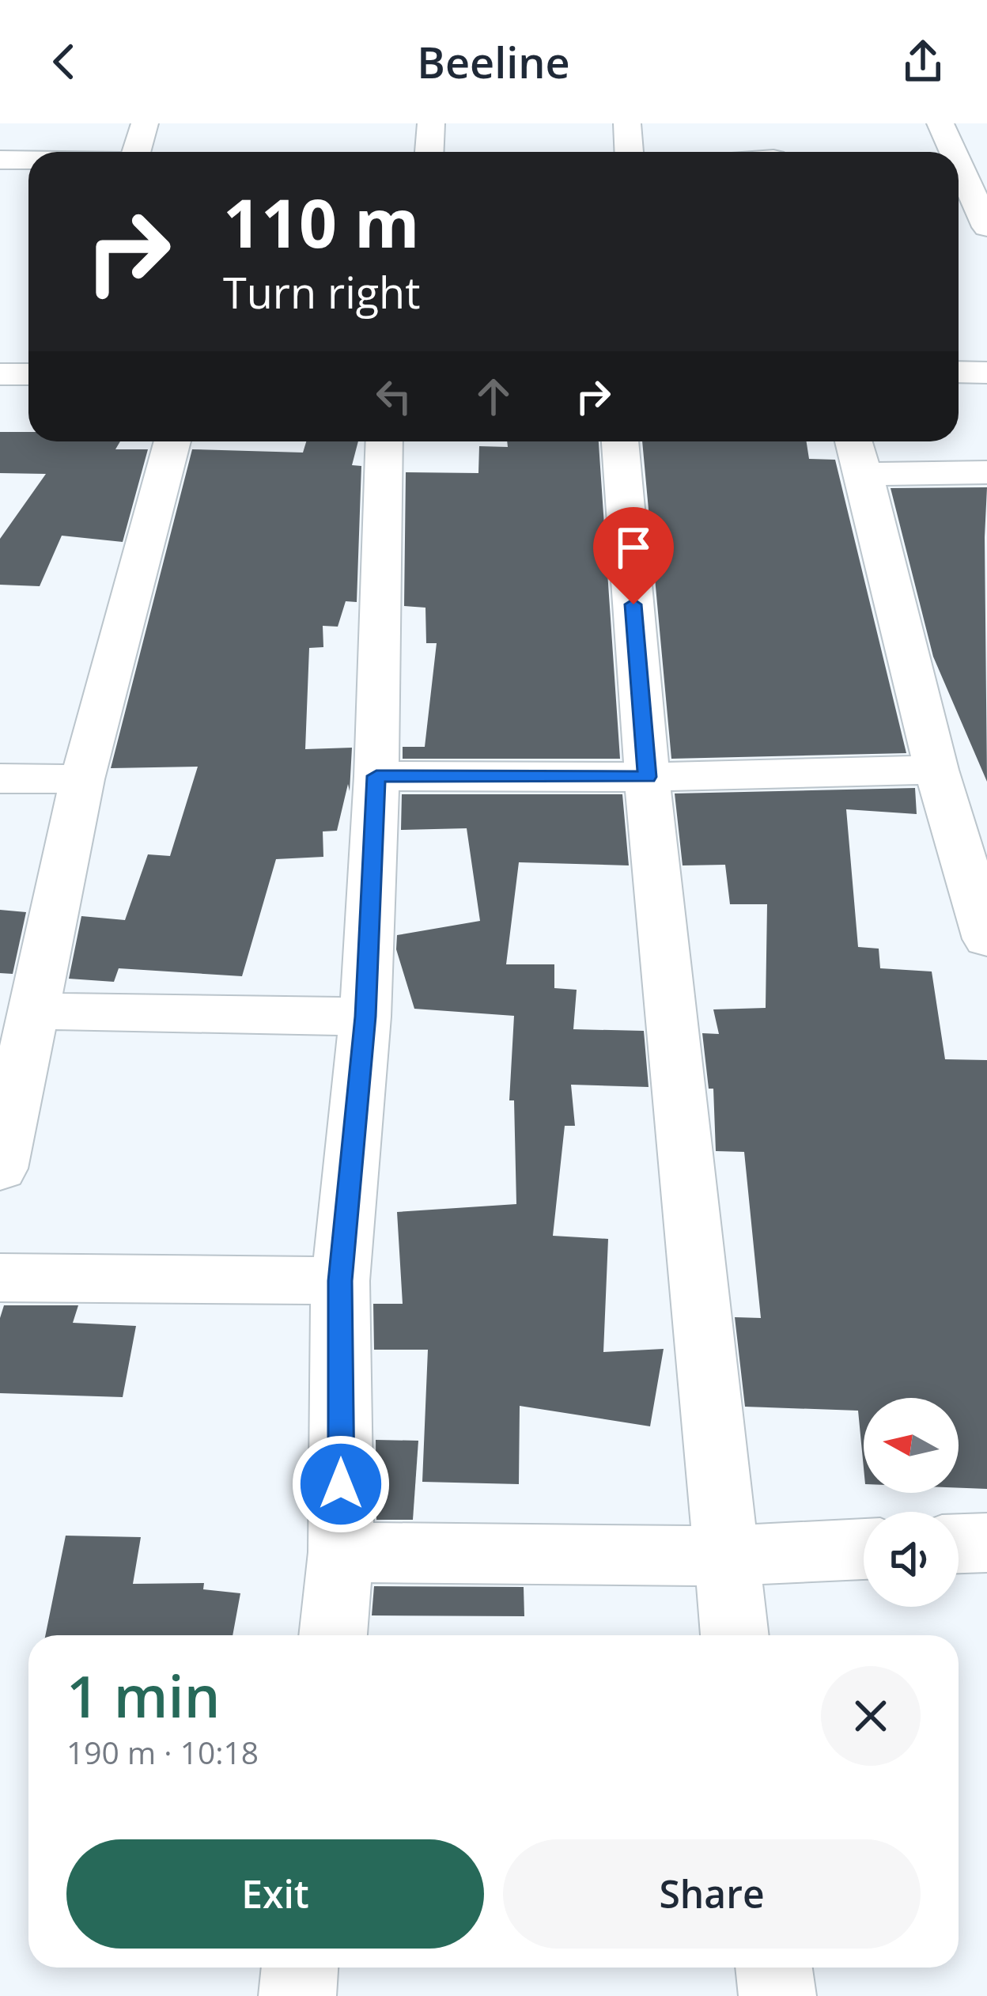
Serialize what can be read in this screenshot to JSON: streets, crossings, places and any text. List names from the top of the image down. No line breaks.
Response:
{"north":"left","page":{"header":"Beeline","turn":["110 m","Turn right"],"heading":["1 min","190 m · 10:18"],"buttons":["Exit","Share"]}}
